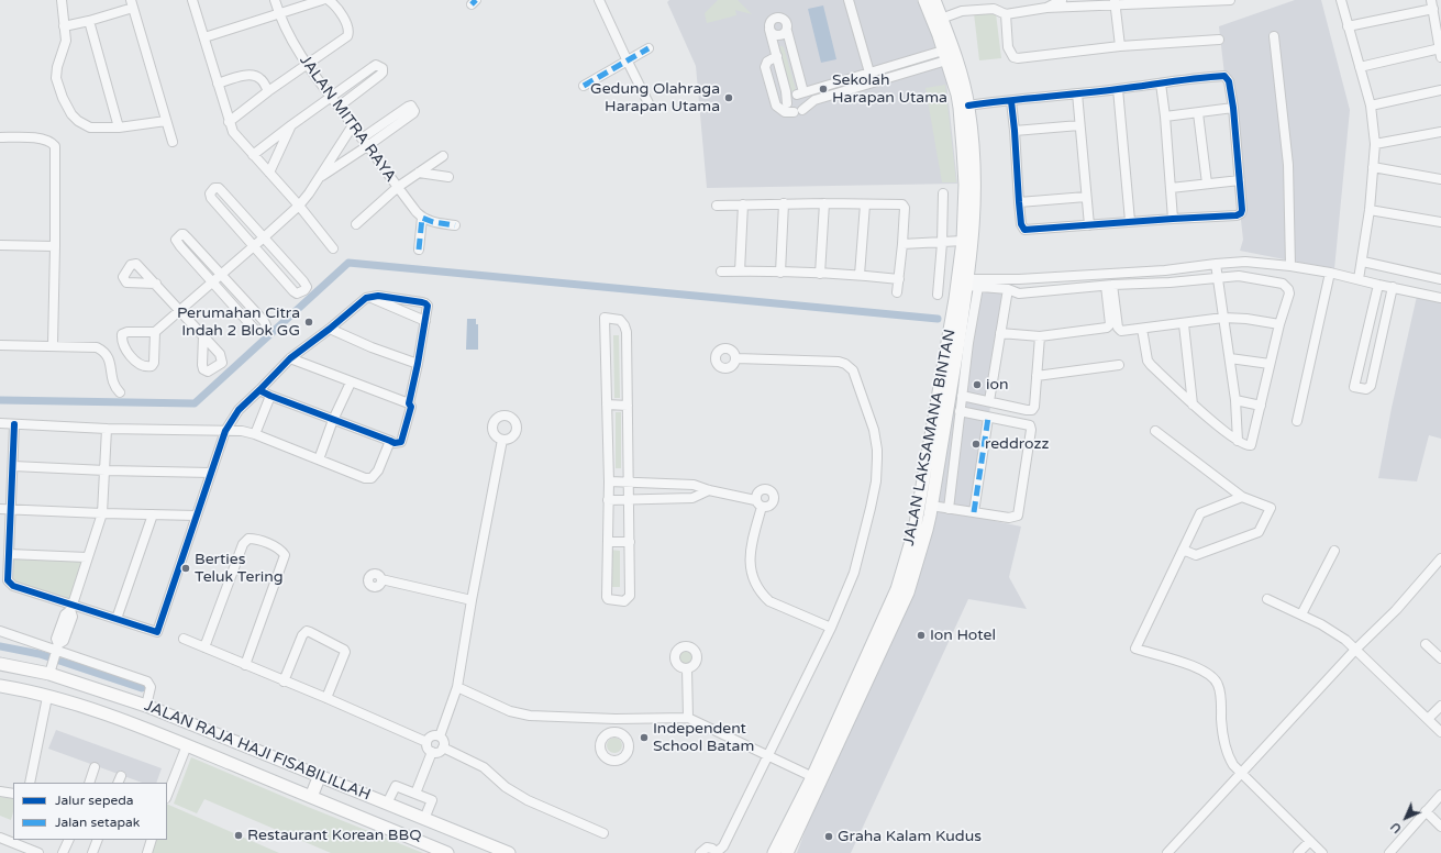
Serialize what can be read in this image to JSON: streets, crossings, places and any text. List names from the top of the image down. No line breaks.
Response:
{"streets":{"main road":["JALAN LAKSAMANA BINTAN","JALAN RAJA HAJI FISABILILLAH"],"street":["JALAN MITRA RAYA"]},"places":["Sekolah Harapan Utama","Gedung Olahraga Harapan Utama","Perumahan Citra Indah 2 Blok GG","ion","reddrozz","Berties Teluk Tering","Ion Hotel","Independent School Batam","Restaurant Korean BBQ","Graha Kalam Kudus"],"legend":["Jalur sepeda","Jalan setapak"],"north":"bottom left"}
